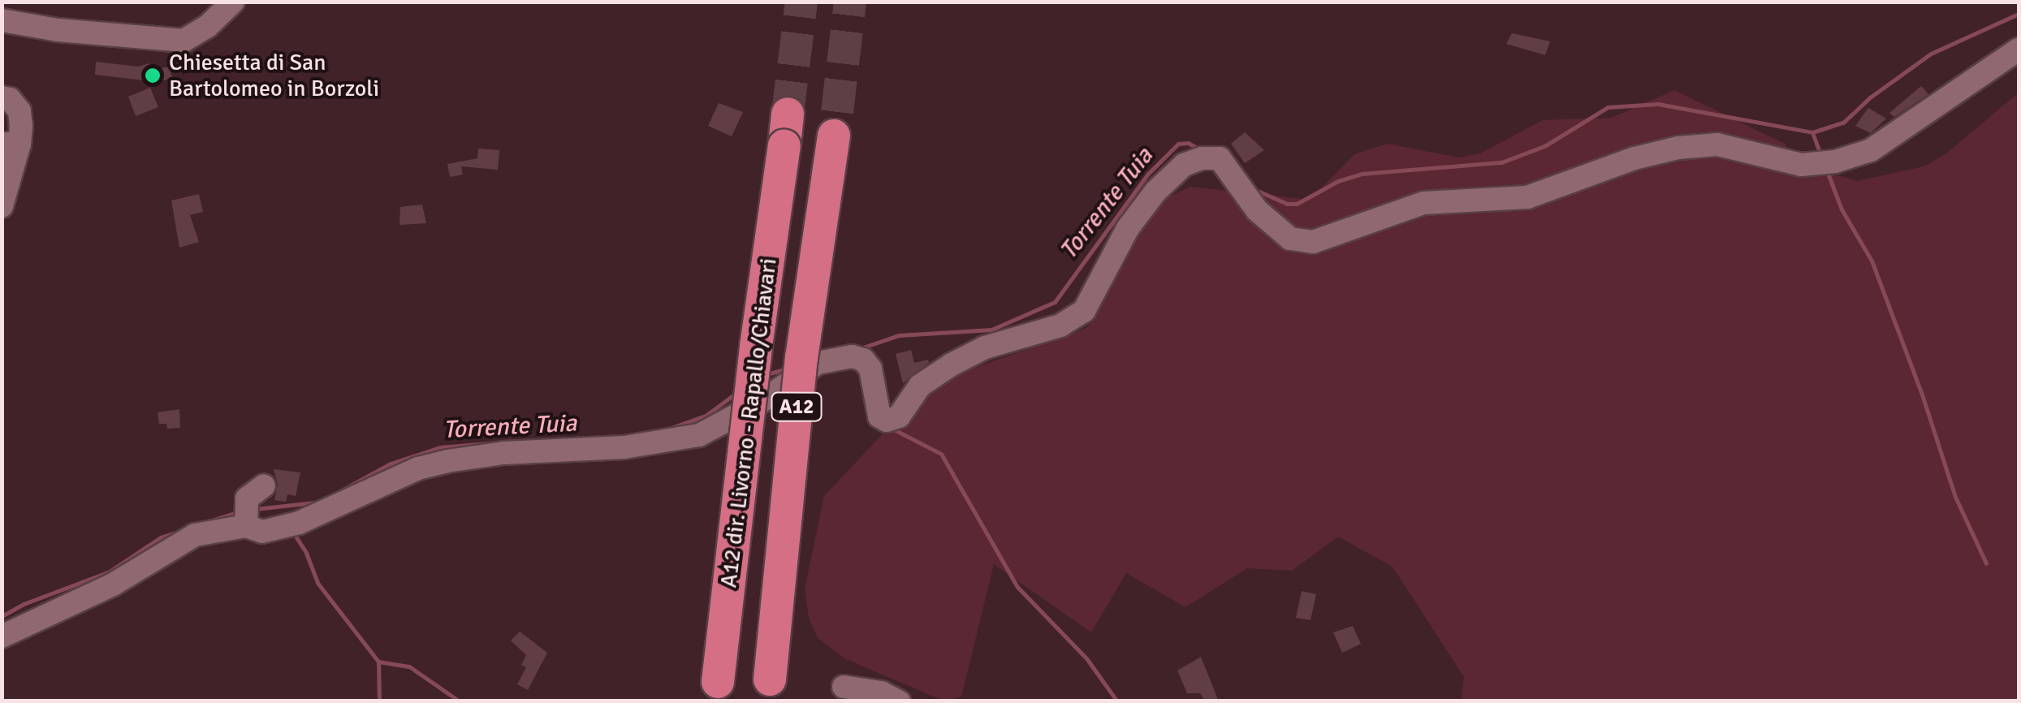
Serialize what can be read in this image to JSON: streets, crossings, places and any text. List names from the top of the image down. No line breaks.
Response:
{"streets":{"highway":["A12","A12 dir. Livorno - Rapallo/Chiavari"]},"water":["Torrente Tuia"],"places":["Chiesetta di San Bartolomeo in Borzoli"]}
